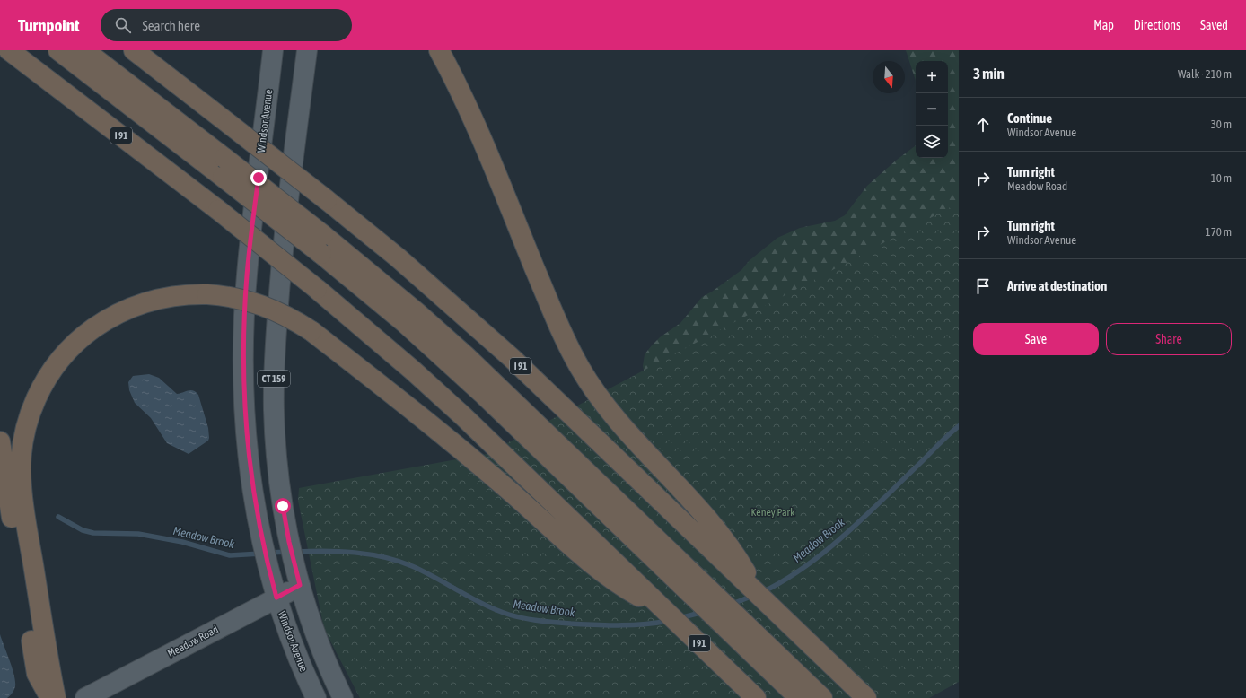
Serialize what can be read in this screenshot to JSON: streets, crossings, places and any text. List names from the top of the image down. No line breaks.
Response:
{"streets":{"highway":["I 91"],"main road":["Windsor Avenue","CT 159","Meadow Road"]},"crossings":[["Windsor Avenue","Meadow Road"],["CT 159","Meadow Road"]],"water":["Meadow Brook"],"parks":["Keney Park"],"north":"bottom","page":{"header":"Turnpoint","search":"Search here","nav":["Map","Directions","Saved"],"heading":["3 min","Walk · 210 m"],"map_buttons":["+","−"],"list":[["Continue","Windsor Avenue","30 m"],["Turn right","Meadow Road","10 m"],["Turn right","Windsor Avenue","170 m"],"Arrive at destination"],"buttons":["Save","Share"]}}
